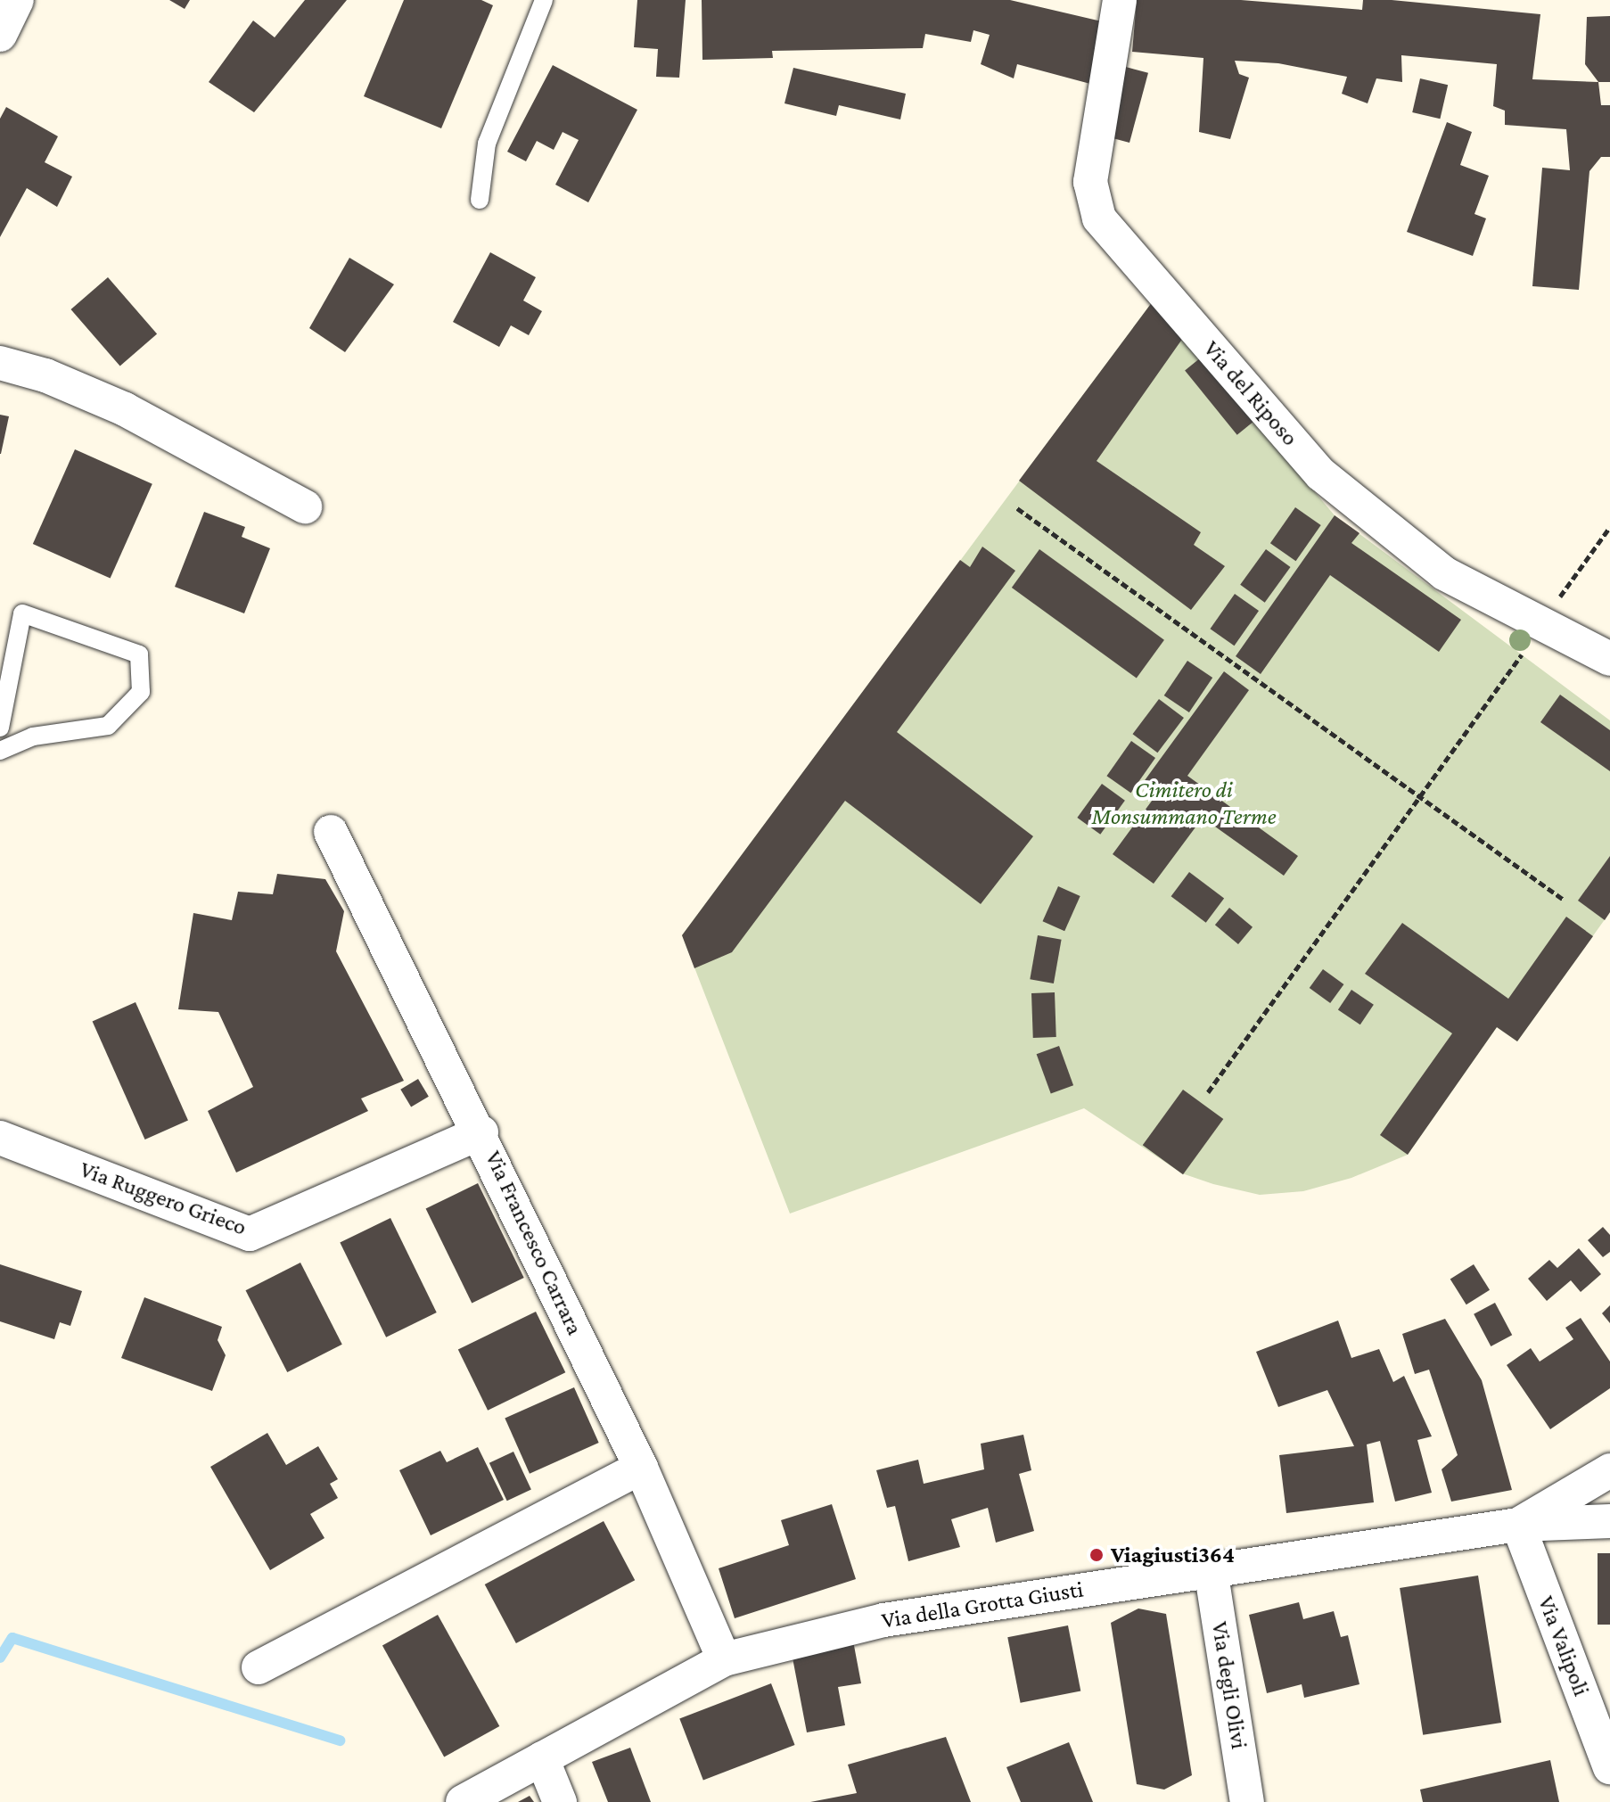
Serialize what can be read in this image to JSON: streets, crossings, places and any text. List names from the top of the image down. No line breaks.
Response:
{"streets":{"street":["Via del Riposo","Via Ruggero Grieco","Via Francesco Carrara","Via della Grotta Giusti","Via Valipoli","Via degli Olivi"]},"crossings":[["Via Ruggero Grieco","Via Francesco Carrara"],["Via Francesco Carrara","Via della Grotta Giusti"],["Via della Grotta Giusti","Via Valipoli"],["Via della Grotta Giusti","Via degli Olivi"]],"parks":["Cimitero di Monsummano Terme"],"places":["Viagiusti364"]}
